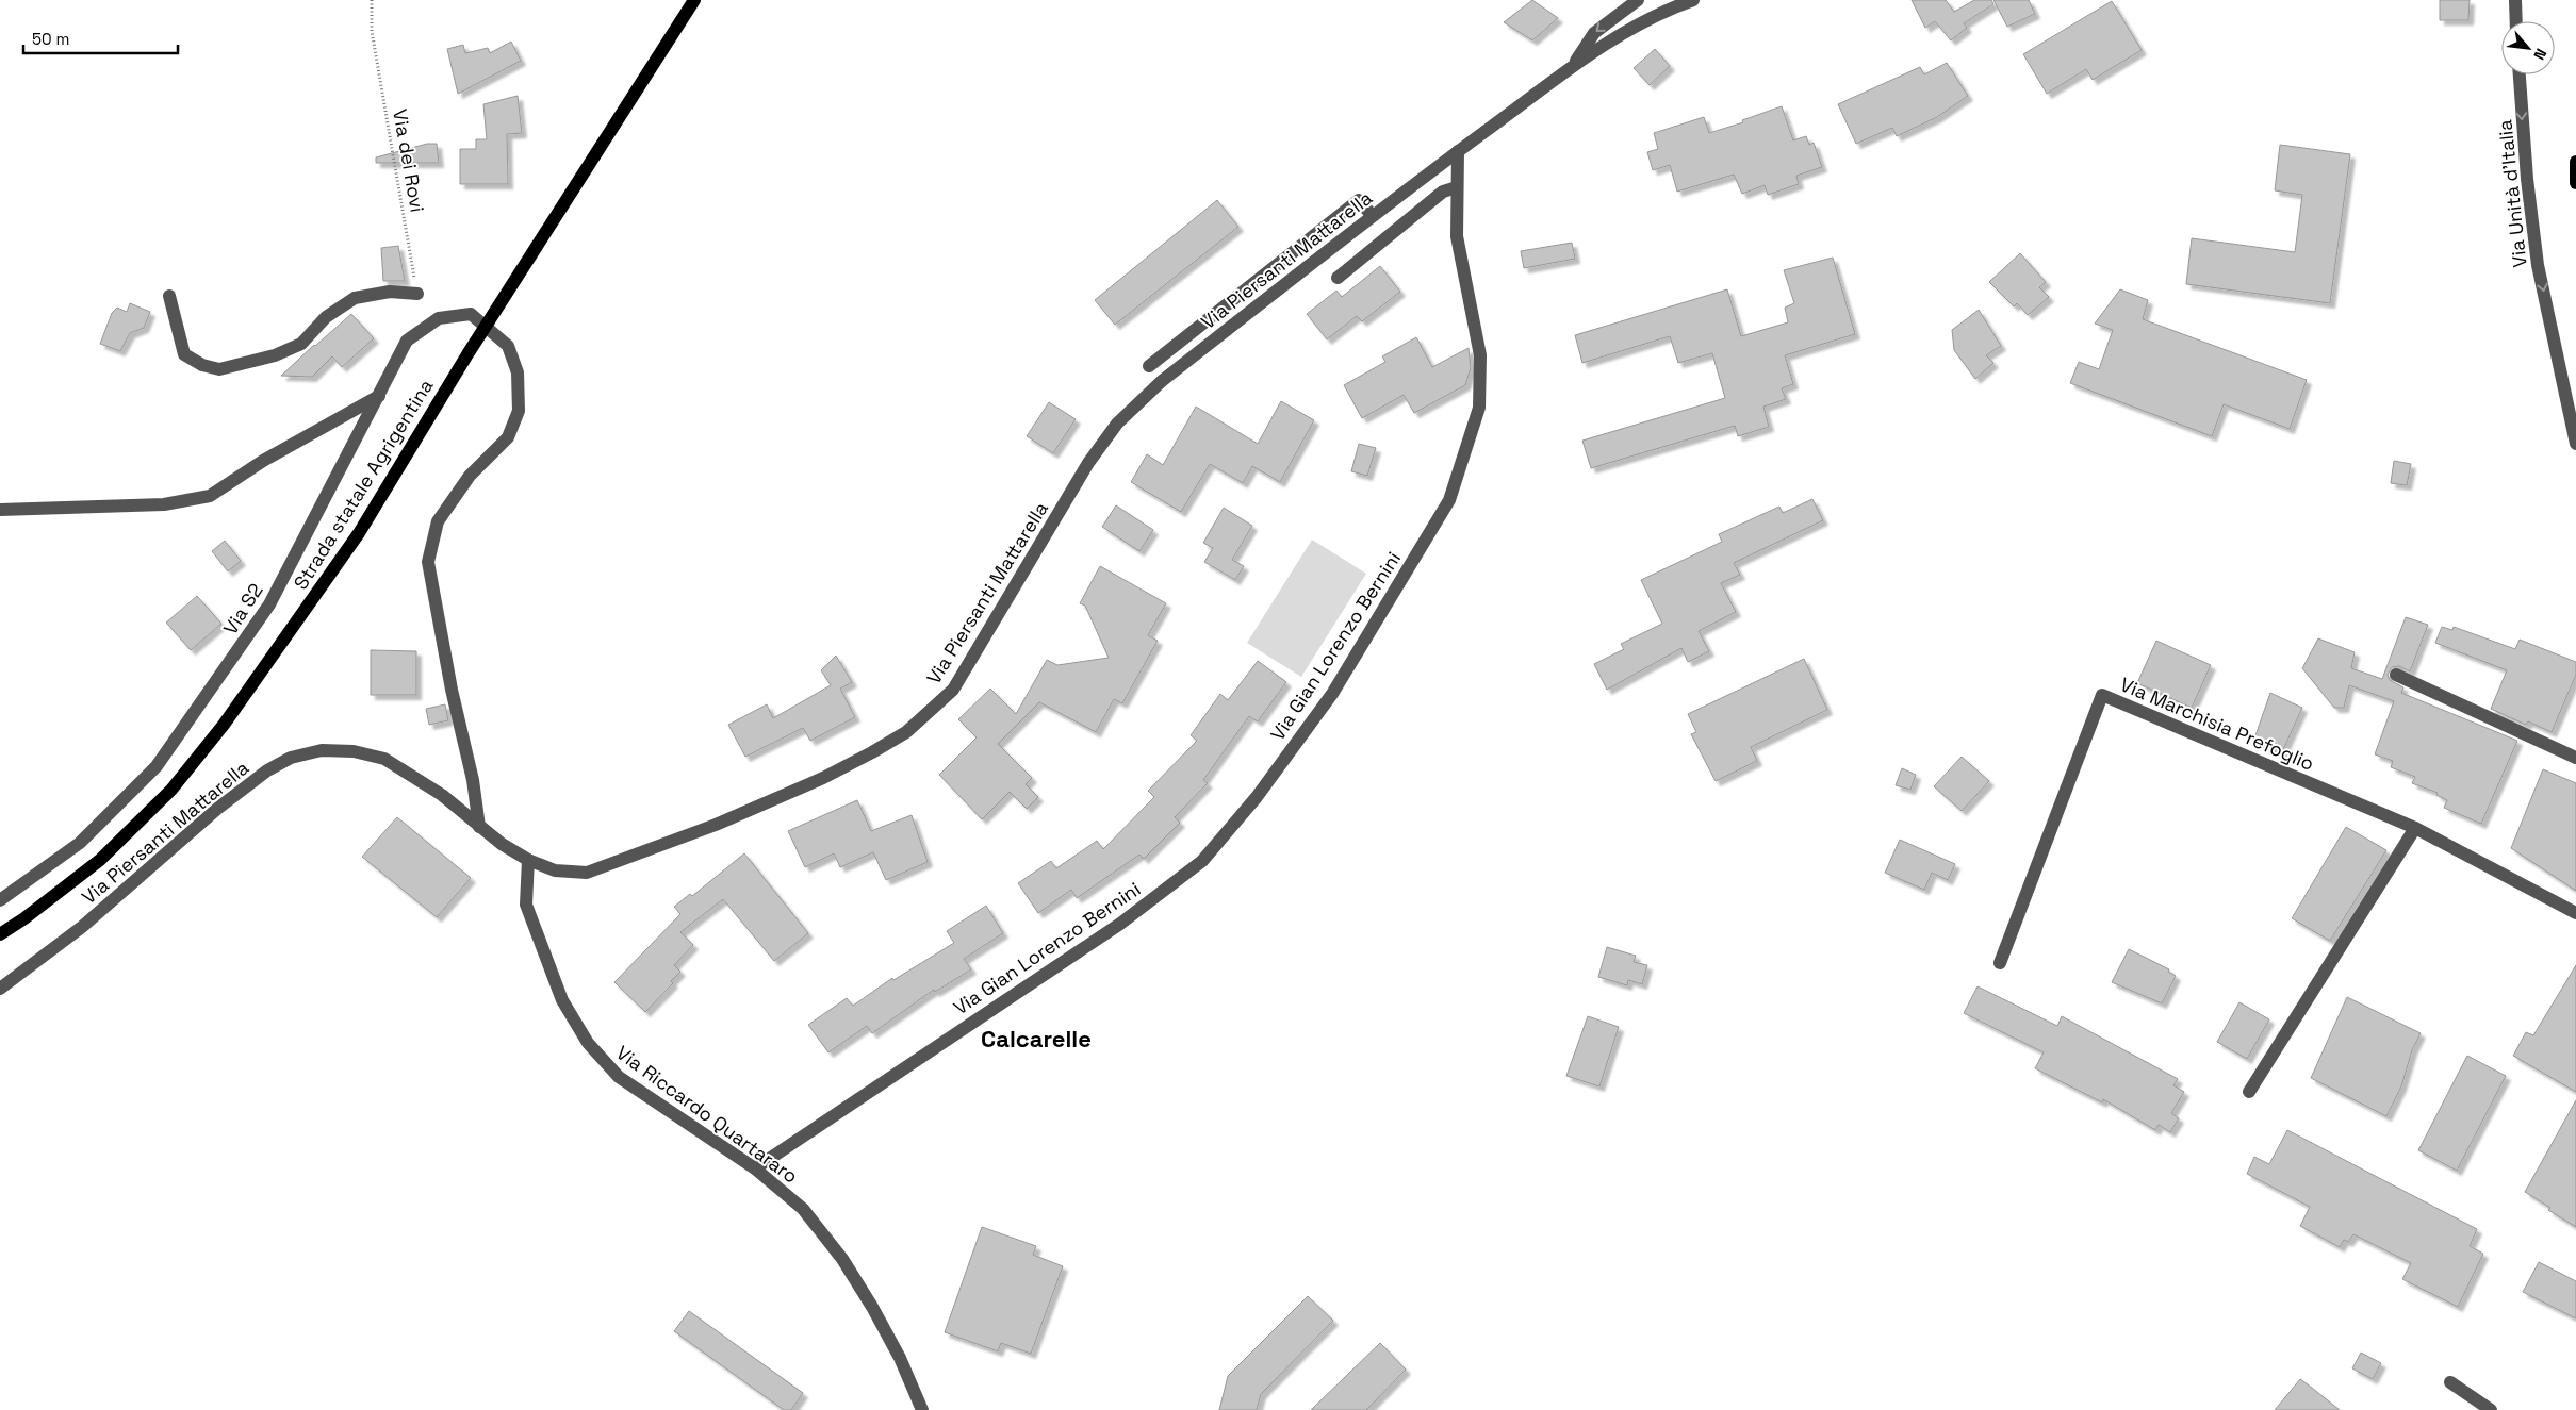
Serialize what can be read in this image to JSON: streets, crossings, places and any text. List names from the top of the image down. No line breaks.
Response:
{"streets":{"main road":["Strada statale Agrigentina"],"street":["Via Unità d'Italia","Via Piersanti Mattarella","Via S2","Via Gian Lorenzo Bernini","Via Marchisia Prefoglio","Via Riccardo Quartararo"],"path":["Via dei Rovi"]},"crossings":[["Via Piersanti Mattarella","Via S2"],["Via Piersanti Mattarella","Via Gian Lorenzo Bernini"],["Via Piersanti Mattarella","Via Riccardo Quartararo"],["Via Gian Lorenzo Bernini","Via Riccardo Quartararo"]],"one_way":["Via Unità d'Italia"],"districts":["Calcarelle"],"scale_bar":"50 m","north":"bottom right"}
